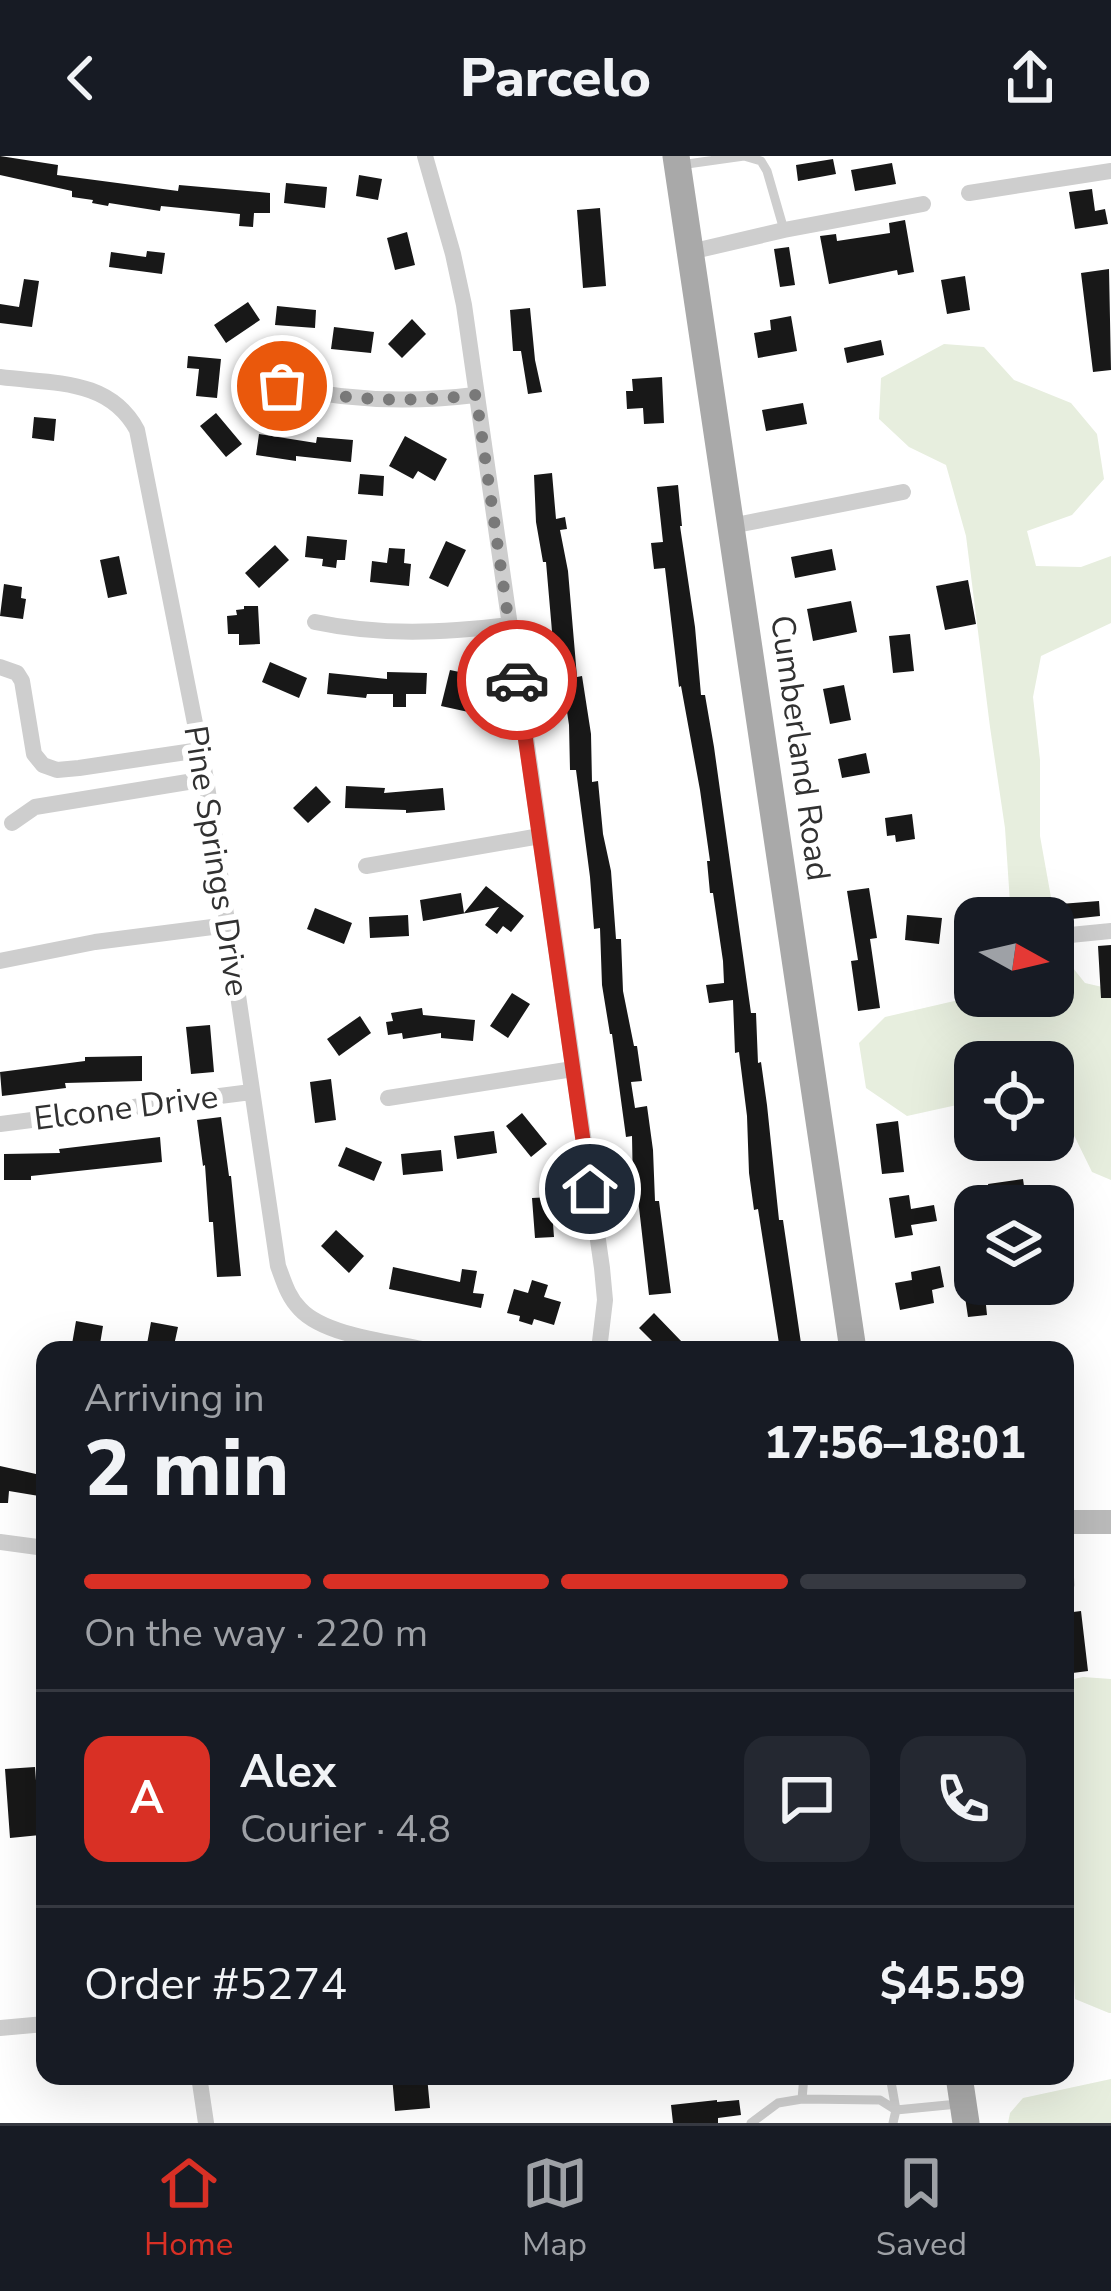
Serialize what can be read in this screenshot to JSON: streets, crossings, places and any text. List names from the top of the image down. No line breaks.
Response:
{"streets":{"main road":["Cumberland Road"],"street":["Pine Springs Drive","Elcone Drive"]},"crossings":[["Pine Springs Drive","Elcone Drive"]],"north":"right","page":{"header":"Parcelo","heading":["2 min","Arriving in","17:56–18:01"],"panel":["Alex","Courier · 4.8","Order #5274","$45.59"],"bar":"On the way · 220 m","round":"A","tabs":["Home","Map","Saved"]}}
